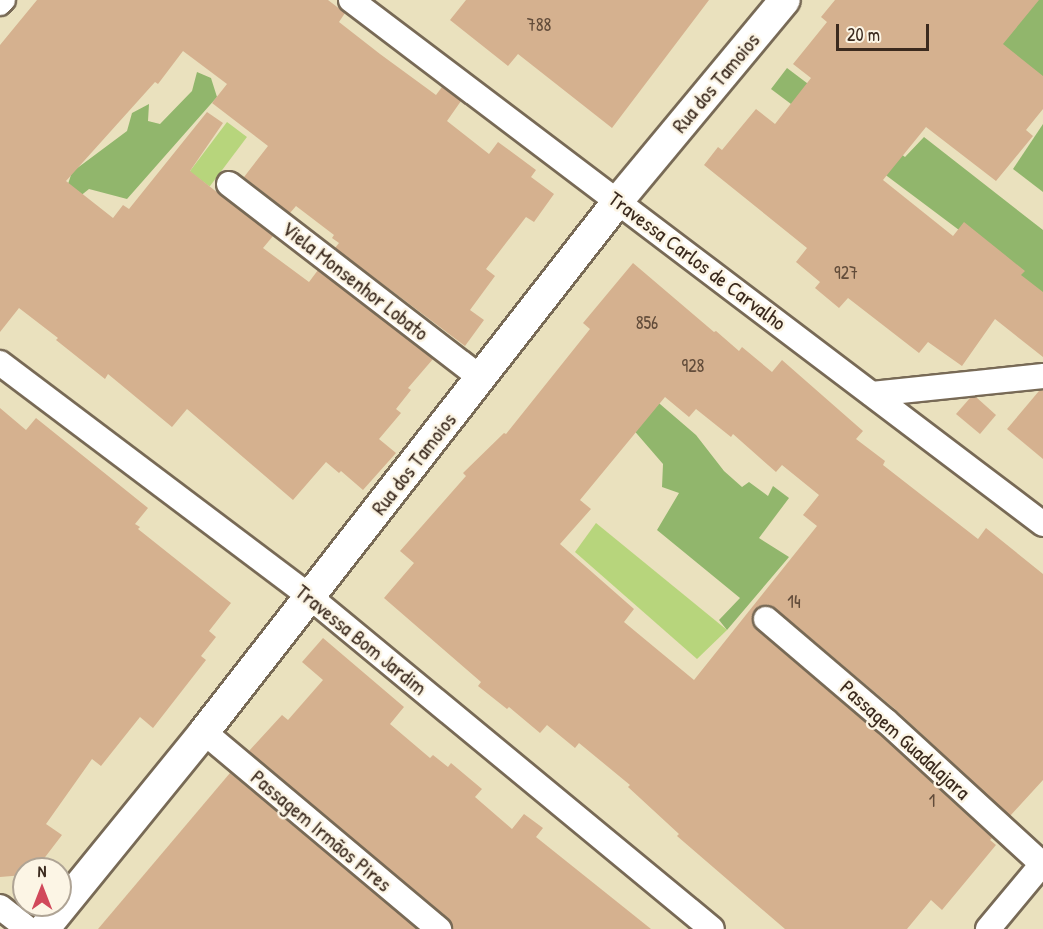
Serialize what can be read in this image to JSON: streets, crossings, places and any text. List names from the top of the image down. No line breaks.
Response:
{"streets":{"street":["Rua dos Tamoios","Travessa Carlos de Carvalho","Viela Monsenhor Lobato","Travessa Bom Jardim","Passagem Guadalajara","Passagem Irmãos Pires"]},"crossings":[["Rua dos Tamoios","Travessa Carlos de Carvalho"],["Rua dos Tamoios","Viela Monsenhor Lobato"],["Rua dos Tamoios","Travessa Bom Jardim"],["Rua dos Tamoios","Passagem Irmãos Pires"]],"house_numbers":["788","927","856","928","14","1"],"scale_bar":"20 m","north":"top"}
